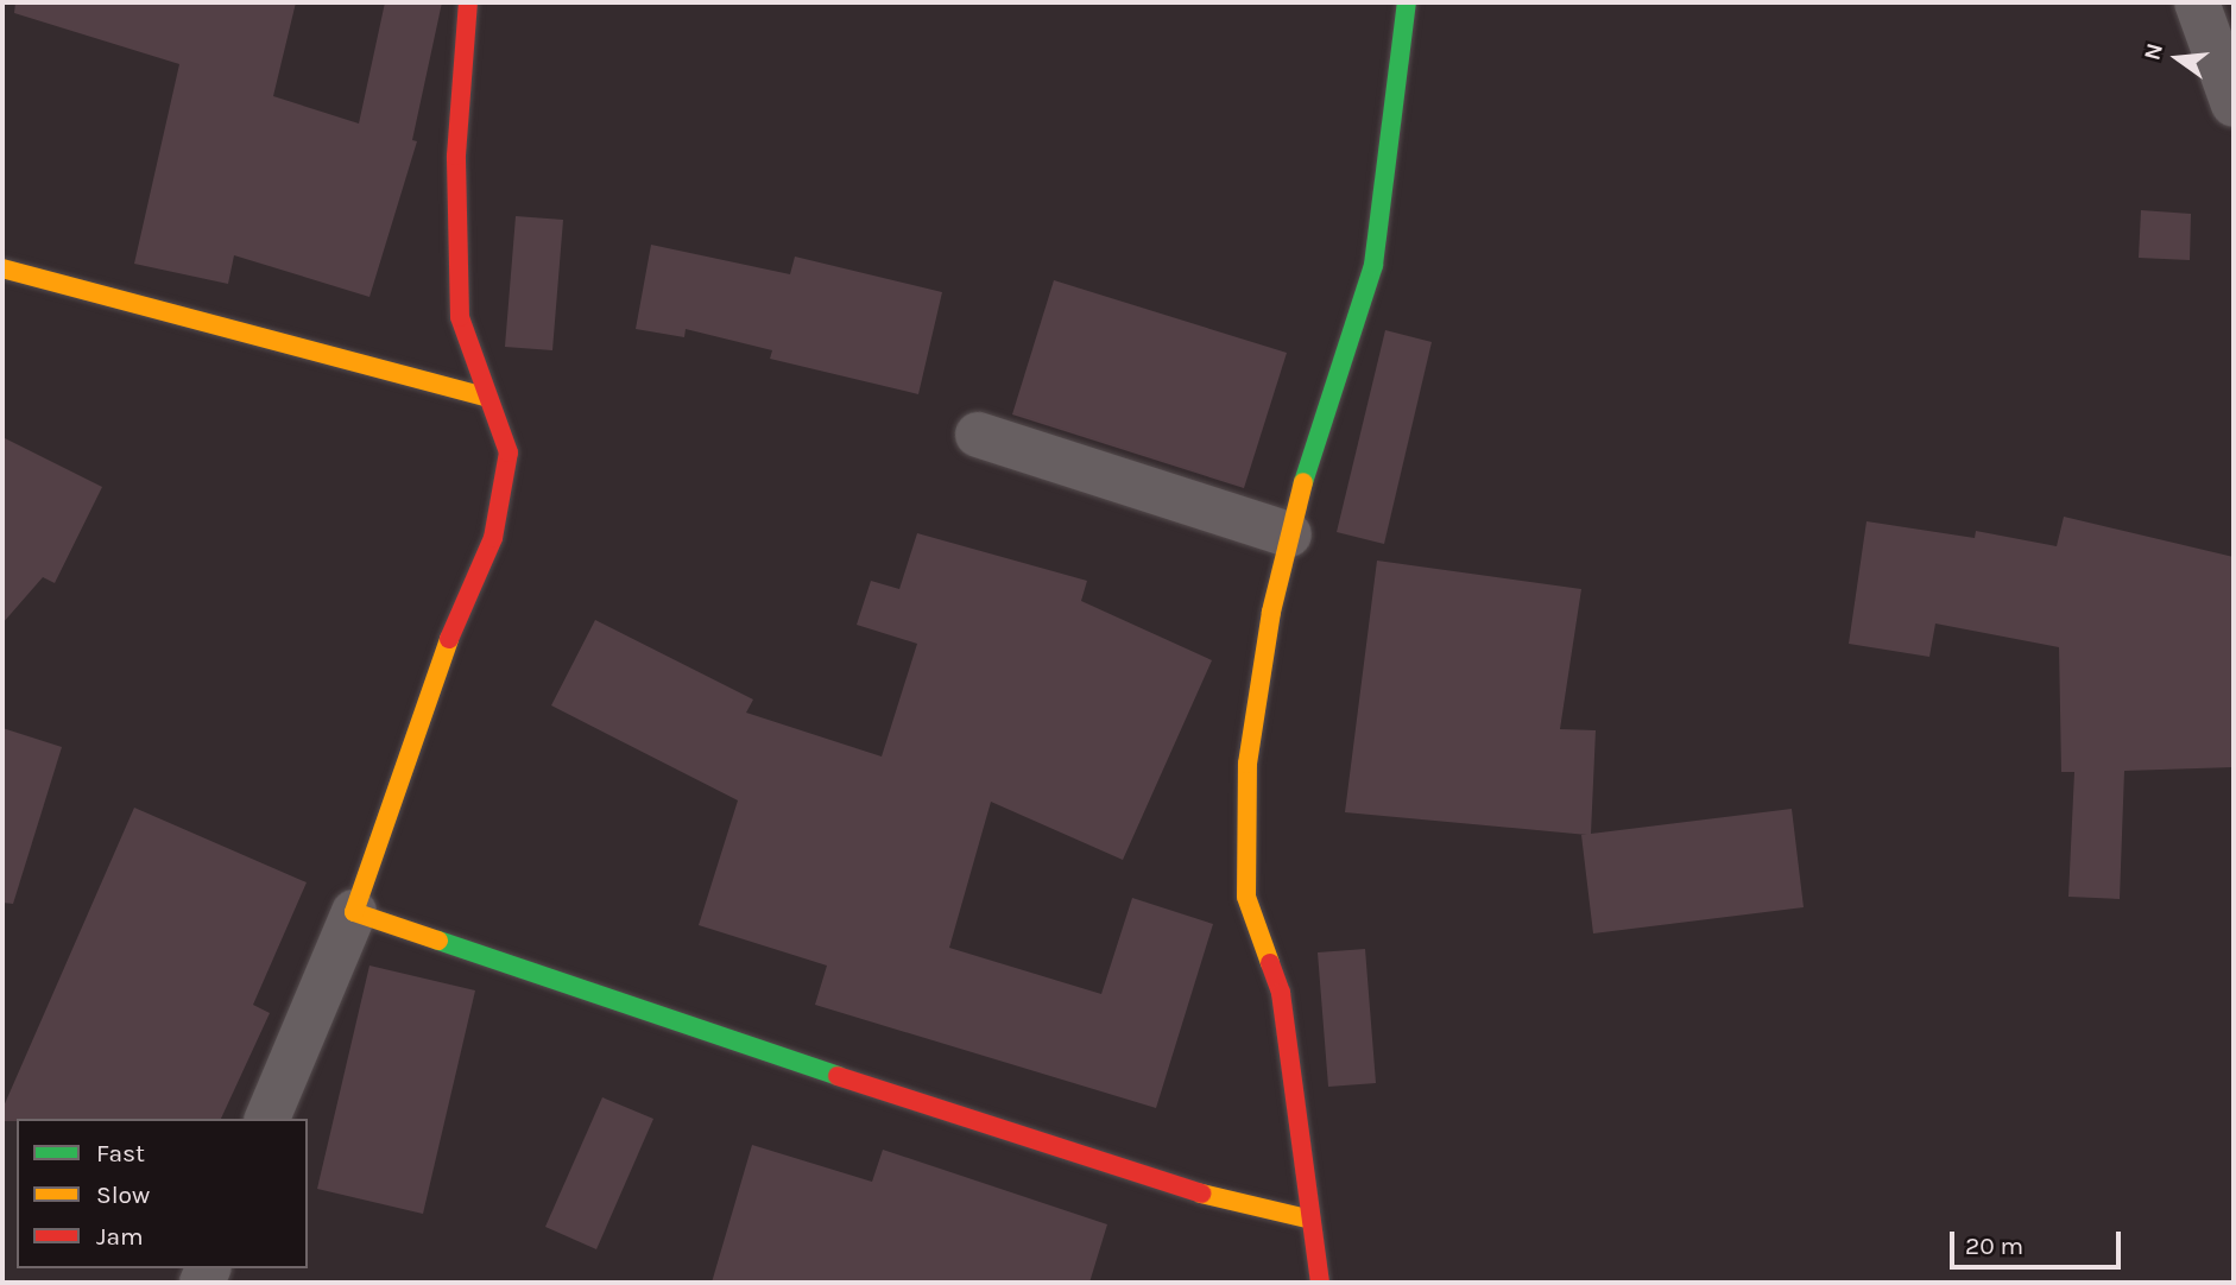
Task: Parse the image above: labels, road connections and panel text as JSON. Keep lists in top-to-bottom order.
{
  "legend": ["Fast", "Slow", "Jam"],
  "scale_bar": "20 m",
  "north": "left"
}
